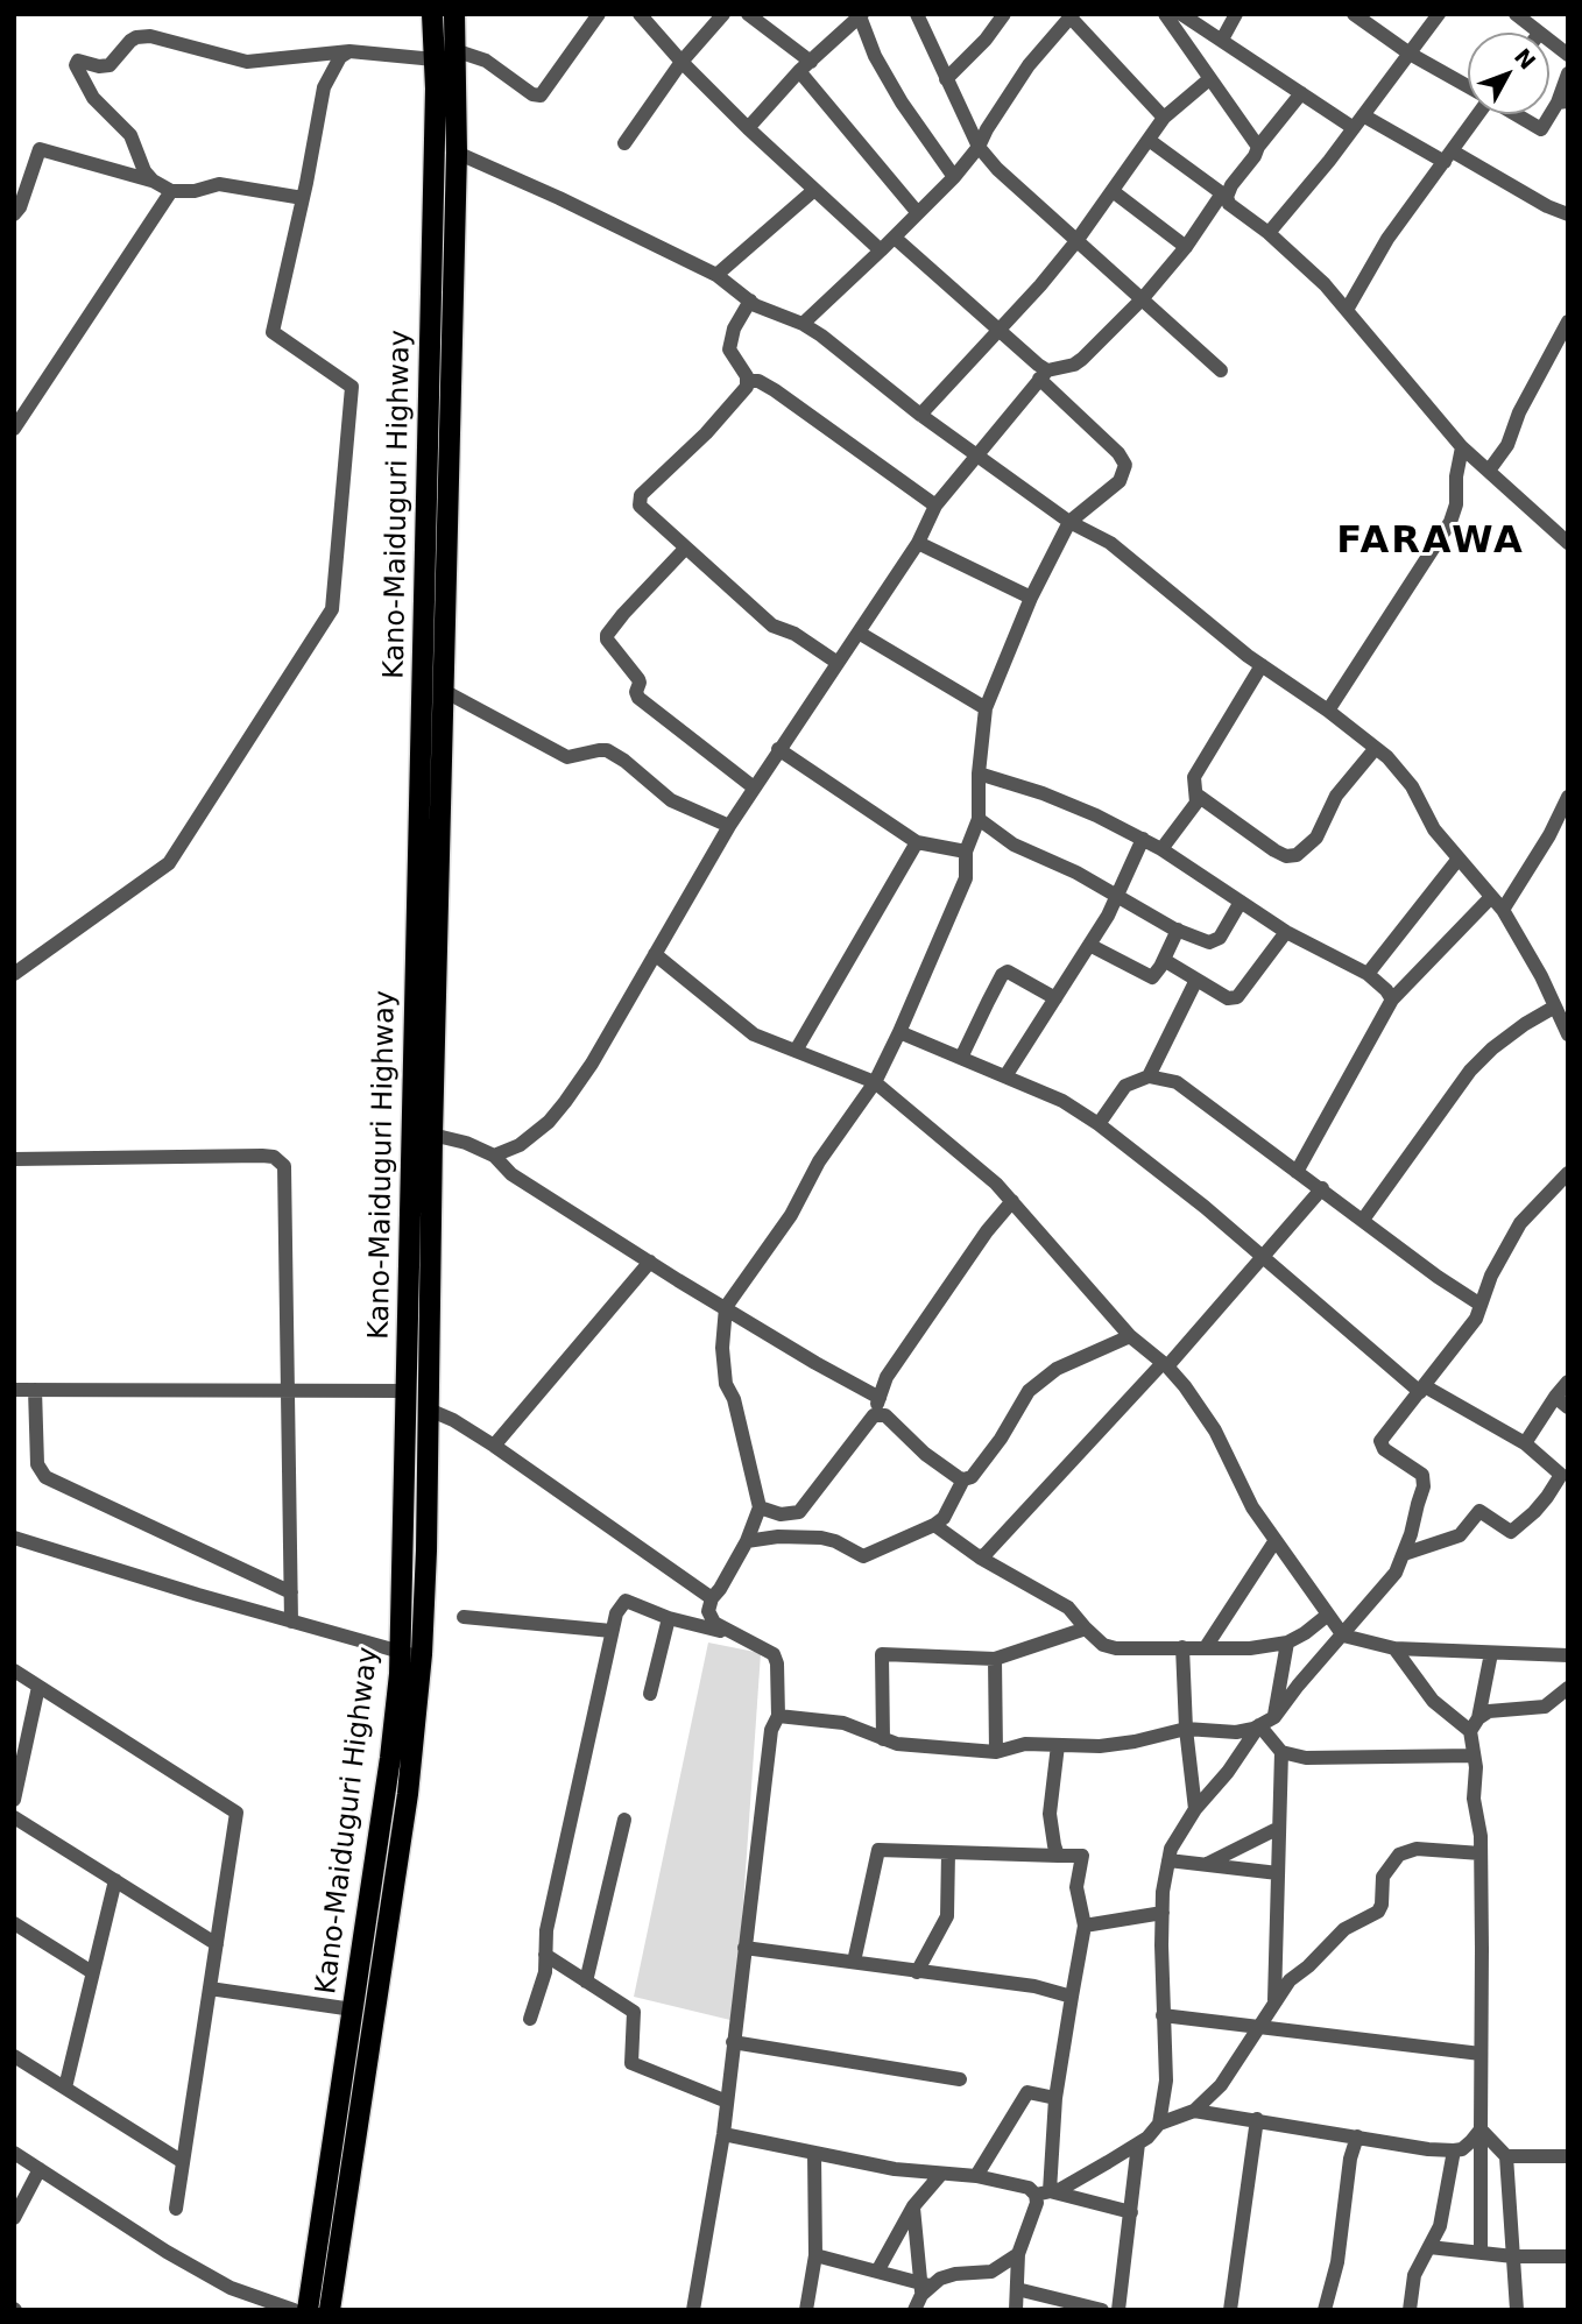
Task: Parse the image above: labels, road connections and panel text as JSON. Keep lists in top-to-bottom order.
{
  "streets": {
    "highway": ["Kano-Maiduguri Highway"]
  },
  "districts": ["FARAWA"],
  "north": "top right"
}
